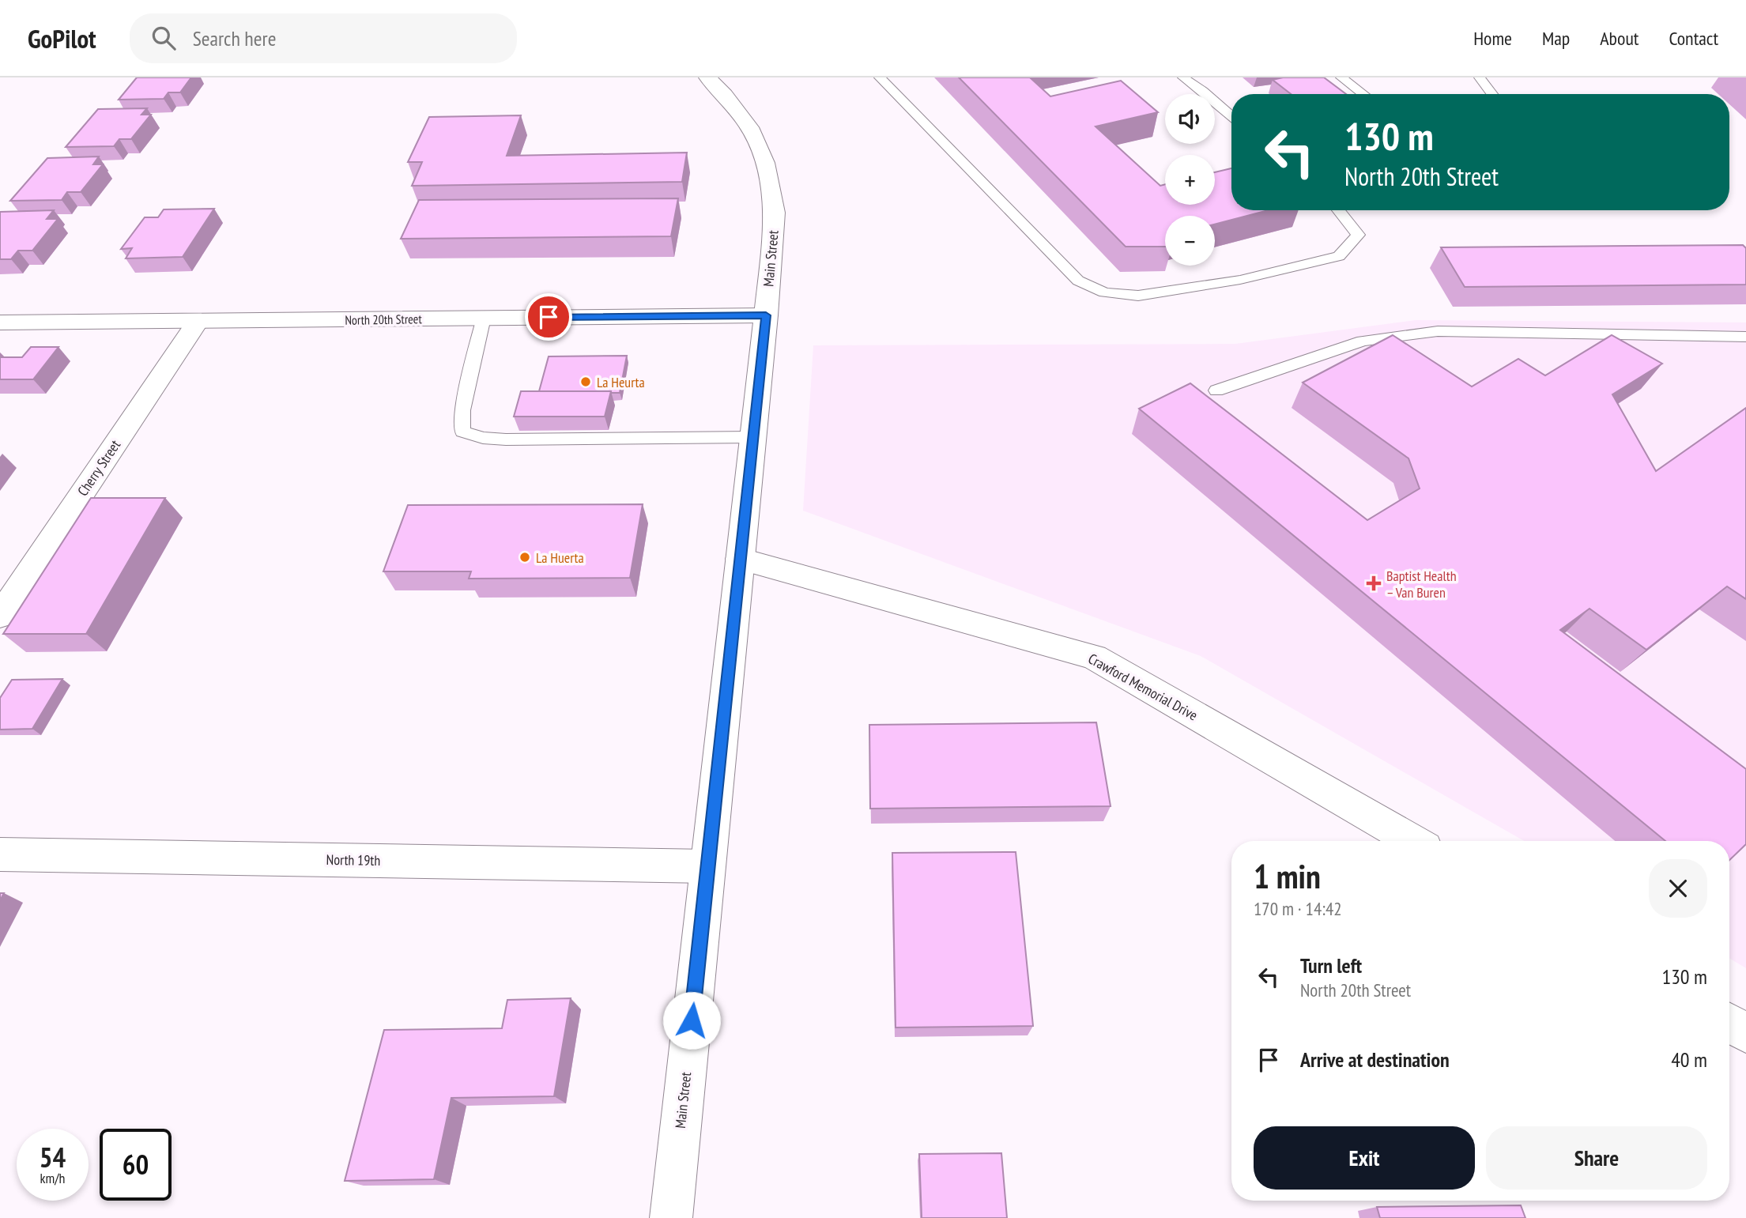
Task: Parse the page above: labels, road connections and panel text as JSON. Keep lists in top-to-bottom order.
{
  "streets": {
    "street": [
      "Main Street",
      "North 20th Street",
      "Cherry Street",
      "Crawford Memorial Drive",
      "North 19th"
    ]
  },
  "crossings": [
    ["Main Street", "North 20th Street"],
    ["Main Street", "Crawford Memorial Drive"],
    ["Main Street", "North 19th"],
    ["North 20th Street", "Cherry Street"]
  ],
  "places": {
    "other": ["La Heurta", "La Huerta"],
    "health": ["Baptist Health – Van Buren"]
  },
  "page": {
    "header": "GoPilot",
    "search": "Search here",
    "nav": [
      "Home",
      "Map",
      "About",
      "Contact"
    ],
    "map_buttons": ["+", "−"],
    "turn": ["130 m", "North 20th Street"],
    "heading": ["1 min", "170 m · 14:42"],
    "list": [
      {
        "name": "Turn left",
        "note": "North 20th Street",
        "value": "130 m"
      },
      {
        "name": "Arrive at destination",
        "value": "40 m"
      }
    ],
    "buttons": ["Exit", "Share"],
    "speed": "54 km/h",
    "limit": "60"
  }
}
